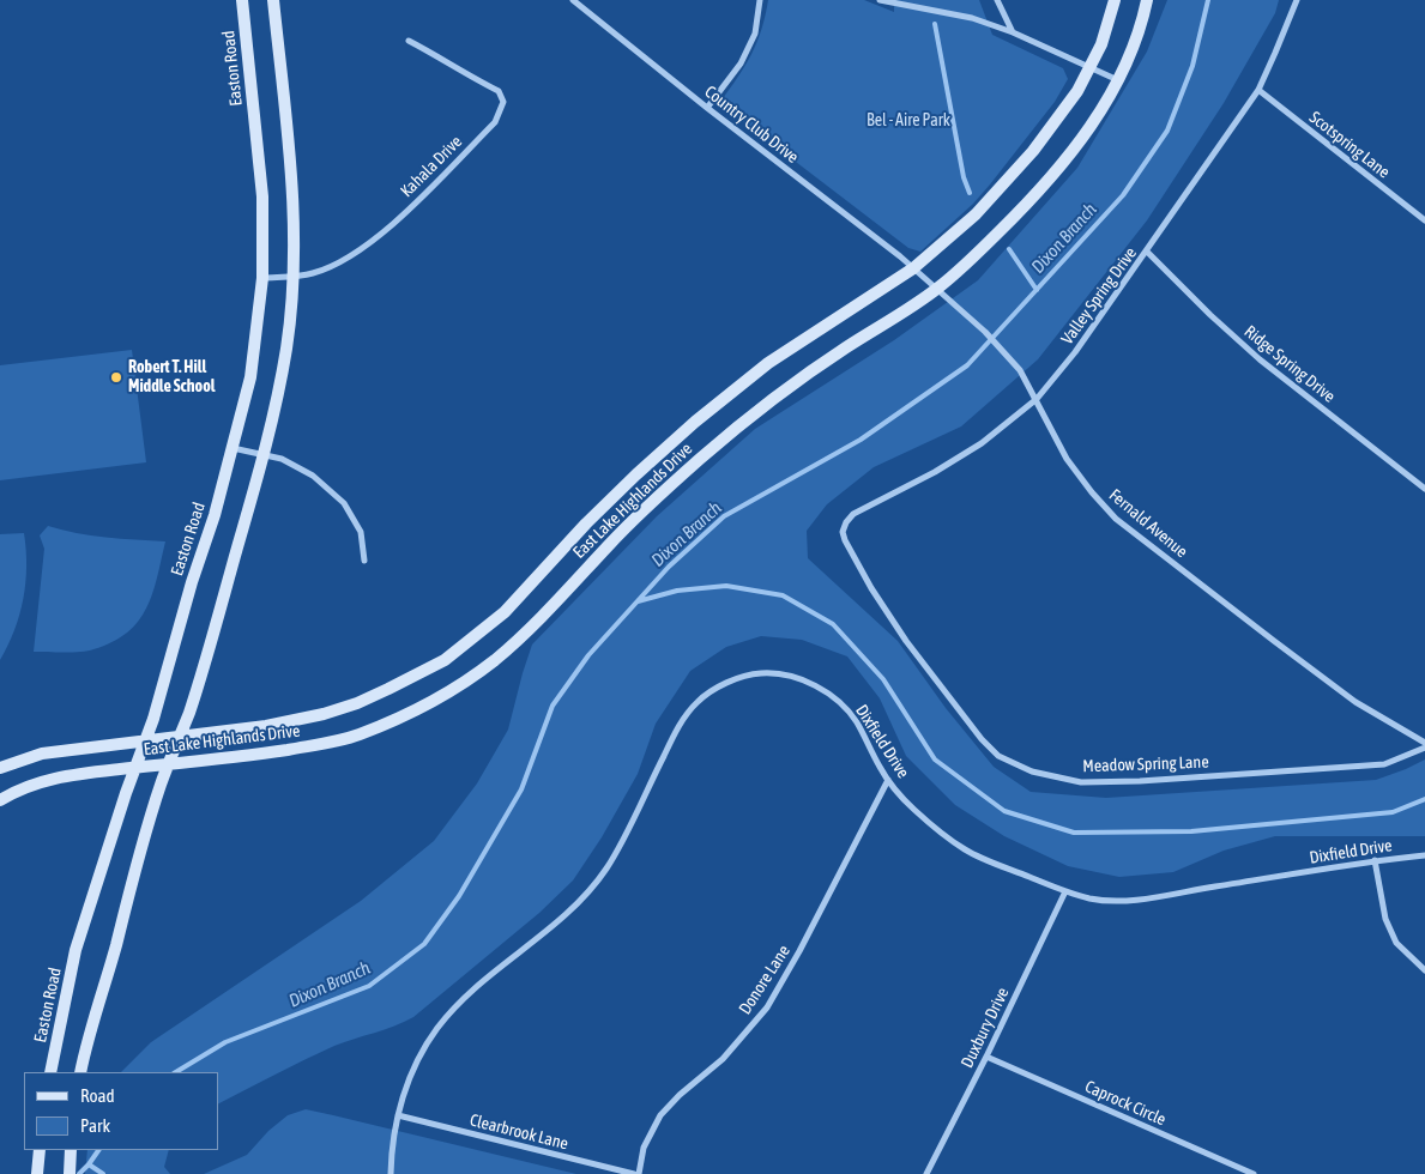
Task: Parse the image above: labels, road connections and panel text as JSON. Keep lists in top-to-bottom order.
{
  "streets": {
    "main road": ["Easton Road", "East Lake Highlands Drive"],
    "street": [
      "Country Club Drive",
      "Scotspring Lane",
      "Kahala Drive",
      "Valley Spring Drive",
      "Ridge Spring Drive",
      "Fernald Avenue",
      "Dixfield Drive",
      "Meadow Spring Lane",
      "Donore Lane",
      "Duxbury Drive",
      "Caprock Circle",
      "Clearbrook Lane"
    ]
  },
  "crossings": [
    ["Easton Road", "Kahala Drive"],
    ["Easton Road", "East Lake Highlands Drive"],
    ["Country Club Drive", "East Lake Highlands Drive"],
    ["Country Club Drive", "Fernald Avenue"],
    ["Scotspring Lane", "Valley Spring Drive"],
    ["Valley Spring Drive", "Ridge Spring Drive"],
    ["Valley Spring Drive", "Fernald Avenue"],
    ["Valley Spring Drive", "Meadow Spring Lane"],
    ["East Lake Highlands Drive", "Fernald Avenue"],
    ["Dixfield Drive", "Donore Lane"],
    ["Dixfield Drive", "Duxbury Drive"],
    ["Dixfield Drive", "Clearbrook Lane"],
    ["Duxbury Drive", "Caprock Circle"]
  ],
  "water": ["Dixon Branch"],
  "parks": ["Bel - Aire Park"],
  "places": ["Robert T. Hill Middle School"],
  "legend": ["Road", "Park"]
}
